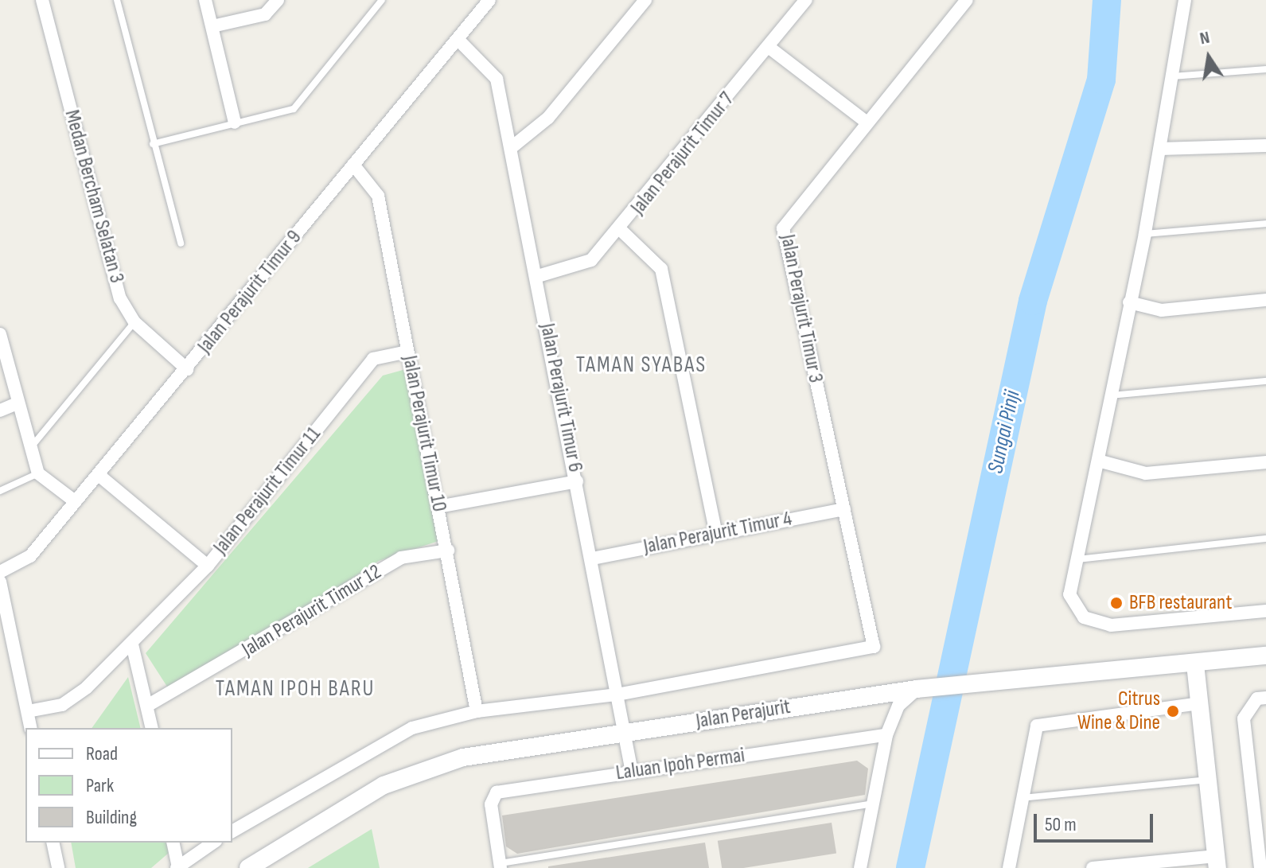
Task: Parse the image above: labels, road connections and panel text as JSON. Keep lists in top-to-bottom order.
{
  "streets": {
    "street": [
      "Jalan Perajurit Timur 7",
      "Medan Bercham Selatan 3",
      "Jalan Perajurit Timur 9",
      "Jalan Perajurit Timur 3",
      "Jalan Perajurit Timur 6",
      "Jalan Perajurit Timur 10",
      "Jalan Perajurit Timur 11",
      "Jalan Perajurit Timur 4",
      "Jalan Perajurit Timur 12",
      "Jalan Perajurit",
      "Laluan Ipoh Permai"
    ]
  },
  "crossings": [
    ["Jalan Perajurit Timur 7", "Jalan Perajurit Timur 6"],
    ["Medan Bercham Selatan 3", "Jalan Perajurit Timur 9"],
    ["Jalan Perajurit Timur 9", "Jalan Perajurit Timur 6"],
    ["Jalan Perajurit Timur 9", "Jalan Perajurit Timur 10"],
    ["Jalan Perajurit Timur 3", "Jalan Perajurit Timur 6"],
    ["Jalan Perajurit Timur 3", "Jalan Perajurit Timur 4"],
    ["Jalan Perajurit Timur 6", "Jalan Perajurit Timur 4"],
    ["Jalan Perajurit Timur 6", "Jalan Perajurit"],
    ["Jalan Perajurit Timur 6", "Laluan Ipoh Permai"],
    ["Jalan Perajurit Timur 10", "Jalan Perajurit Timur 11"],
    ["Jalan Perajurit Timur 10", "Jalan Perajurit Timur 12"]
  ],
  "districts": ["TAMAN SYABAS", "TAMAN IPOH BARU"],
  "water": ["Sungai Pinji"],
  "places": ["BFB restaurant", "Citrus Wine & Dine"],
  "legend": ["Road", "Park", "Building"],
  "scale_bar": "50 m",
  "north": "top"
}
